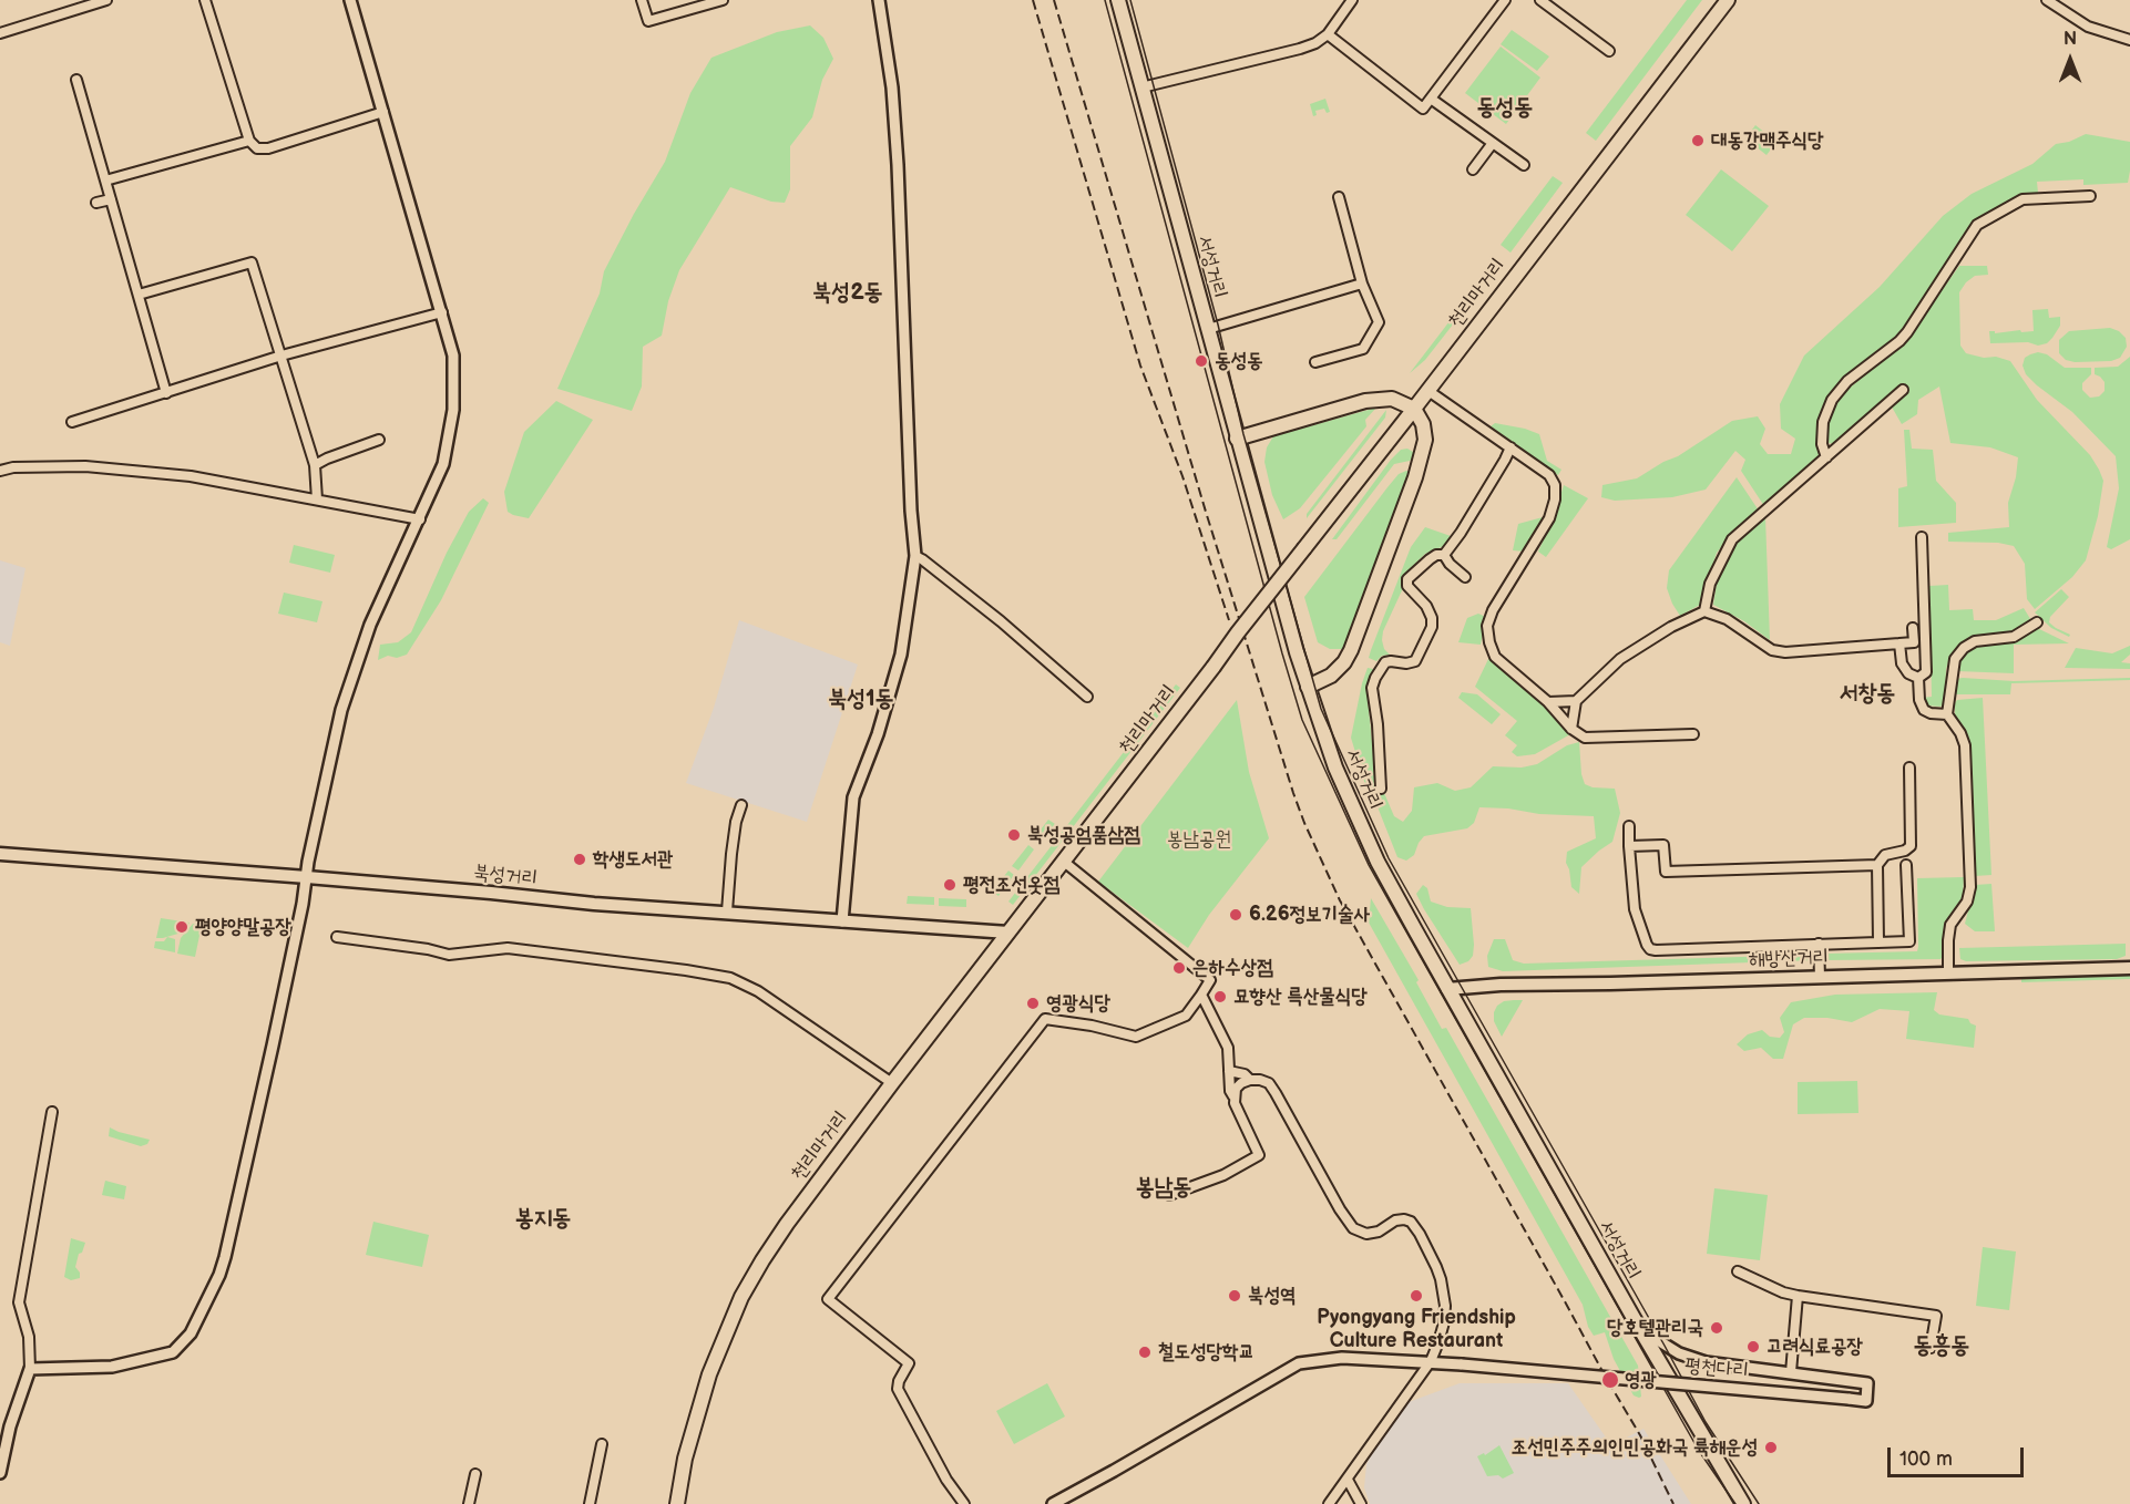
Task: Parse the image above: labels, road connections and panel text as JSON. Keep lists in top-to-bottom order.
{
  "streets": {
    "main road": [
      "서성거리",
      "천리마거리",
      "북성거리",
      "해방산거리"
    ],
    "street": ["평천다리"]
  },
  "crossings": [
    ["서성거리", "해방산거리"],
    ["천리마거리", "북성거리"]
  ],
  "districts": [
    "동성동",
    "북성2동",
    "서창동",
    "북성1동",
    "봉남동",
    "봉지동",
    "동흥동"
  ],
  "parks": ["봉남공원"],
  "places": [
    "대동강맥주식당",
    "동성동",
    "북성공엄품삼점",
    "학생도서관",
    "평전조선옷점",
    "6.26정보기술사",
    "평양양말공장",
    "은하수상점",
    "묘향산 륵산물식당",
    "영광식당",
    "북성역",
    "Pyongyang Friendship Culture Restaurant",
    "당호텔관리국",
    "고려식료공장",
    "철도성당학교",
    "영광",
    "조선민주주의인민공화국 륙해운성"
  ],
  "scale_bar": "100 m",
  "north": "top"
}
